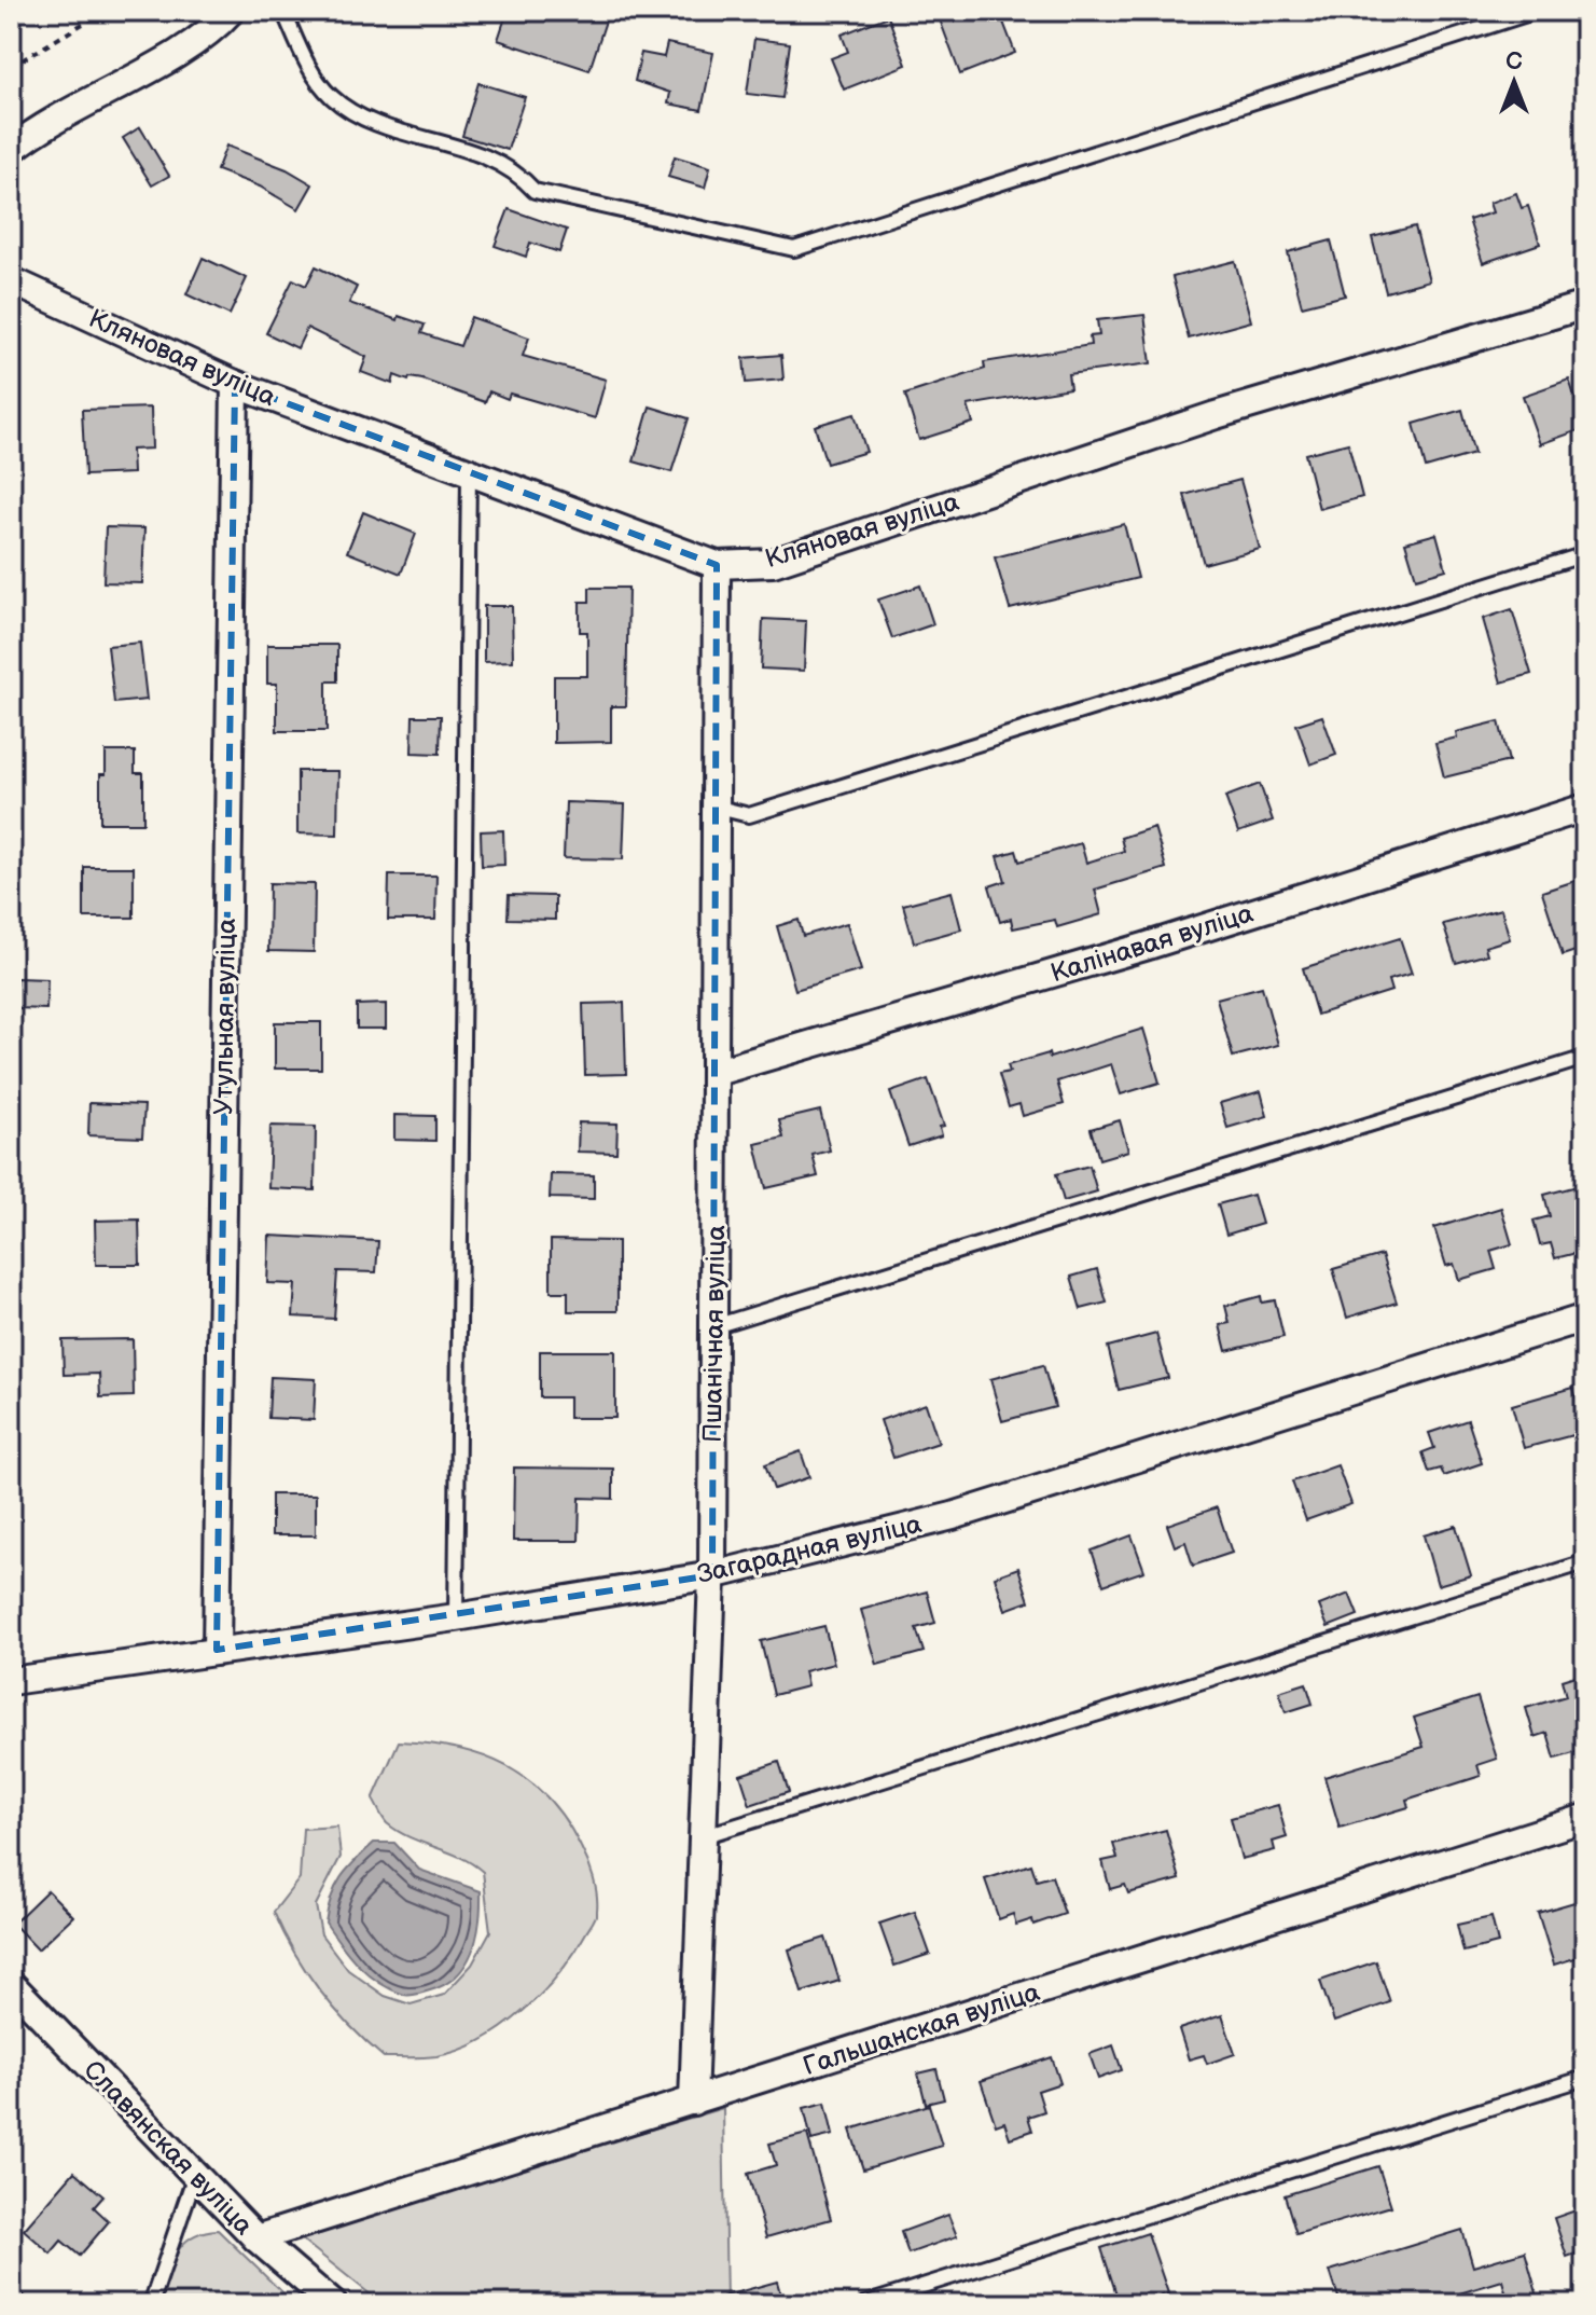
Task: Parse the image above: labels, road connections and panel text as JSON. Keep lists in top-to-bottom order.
{
  "streets": {
    "street": [
      "Кляновая вуліца",
      "Калінавая вуліца",
      "Утульная вуліца",
      "Пшанічная вуліца",
      "Загарадная вуліца",
      "Гальшанская вуліца",
      "Славянская вуліца"
    ]
  },
  "crossings": [
    ["Кляновая вуліца", "Утульная вуліца"],
    ["Кляновая вуліца", "Пшанічная вуліца"],
    ["Калінавая вуліца", "Пшанічная вуліца"],
    ["Утульная вуліца", "Загарадная вуліца"],
    ["Пшанічная вуліца", "Загарадная вуліца"],
    ["Пшанічная вуліца", "Гальшанская вуліца"],
    ["Гальшанская вуліца", "Славянская вуліца"]
  ],
  "north": "top"
}
